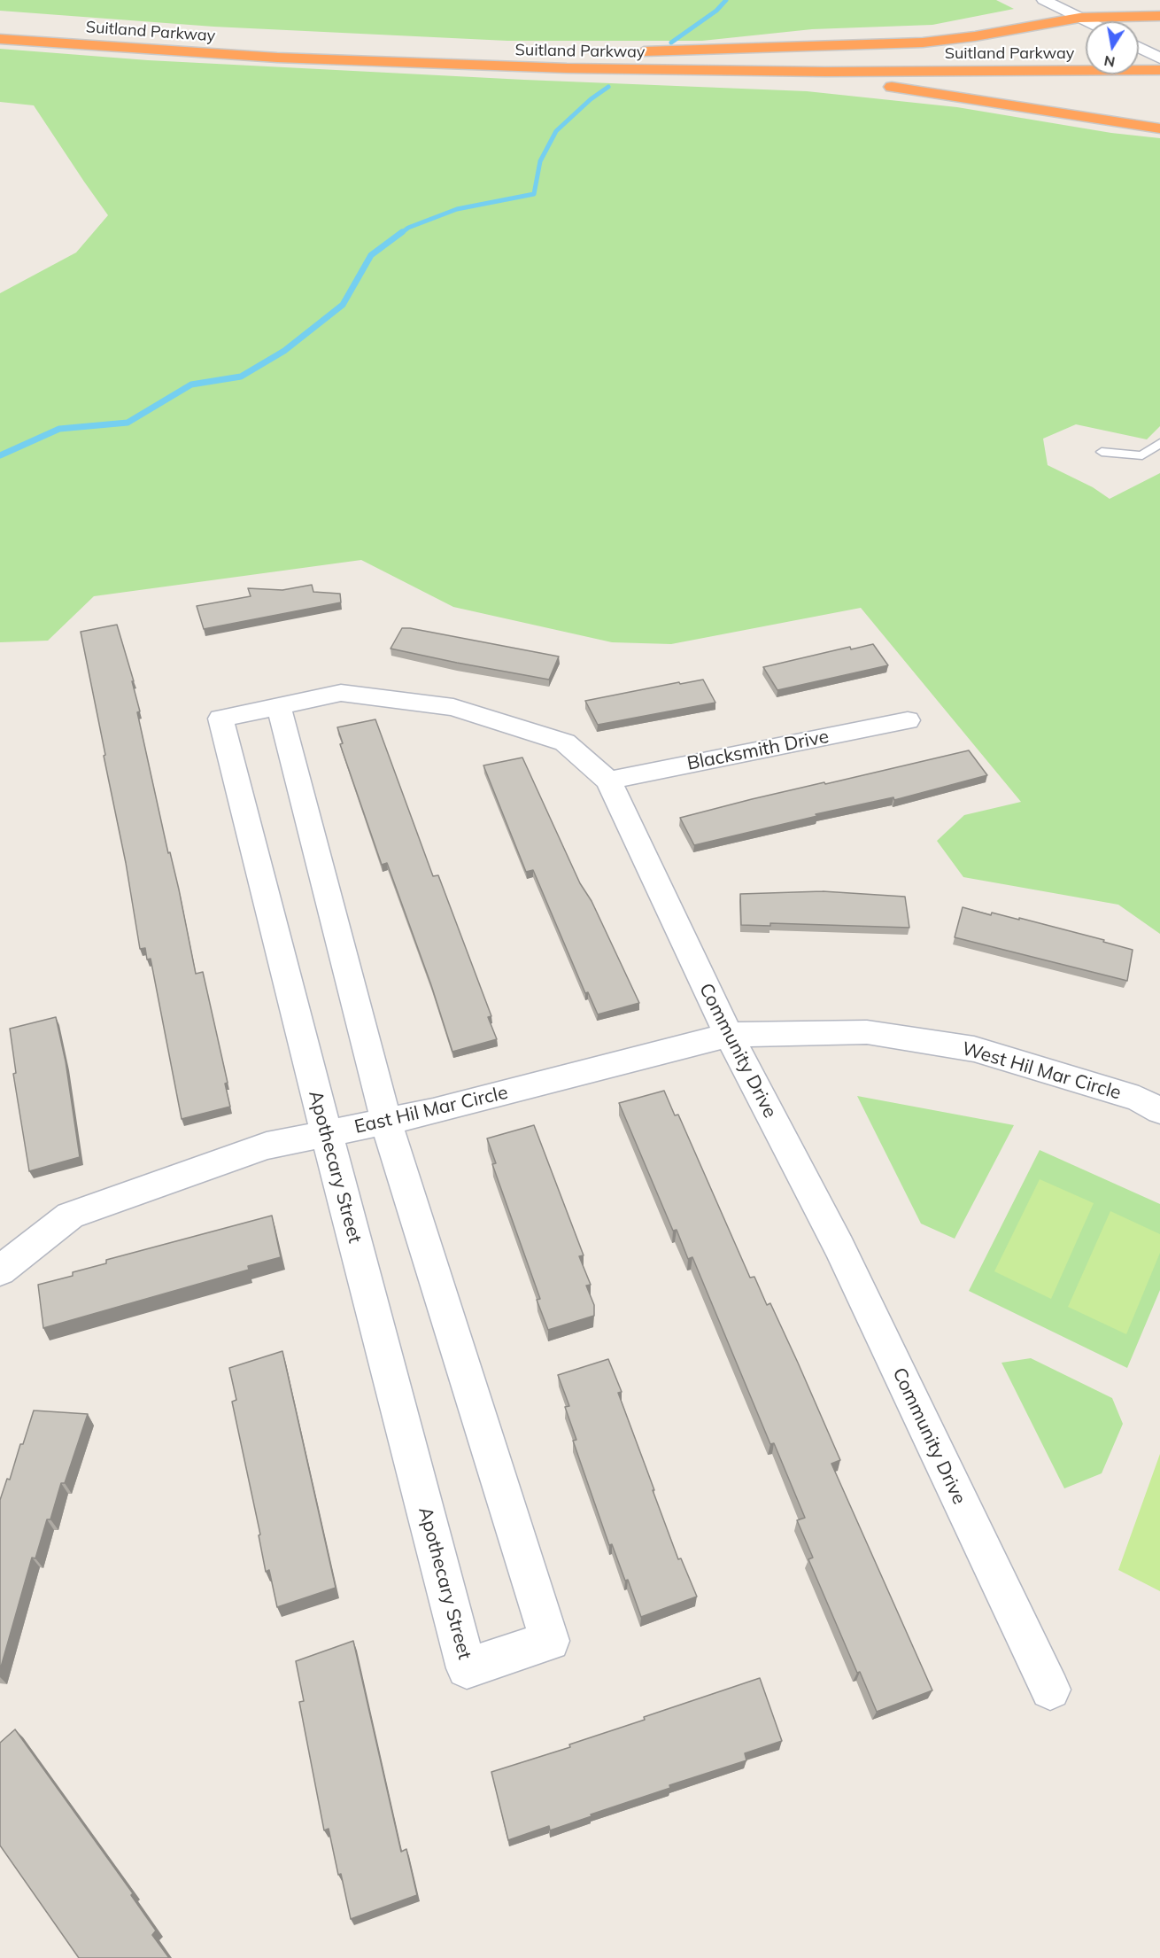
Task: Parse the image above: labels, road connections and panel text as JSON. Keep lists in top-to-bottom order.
{
  "streets": {
    "highway": ["Suitland Parkway"],
    "street": [
      "Blacksmith Drive",
      "Community Drive",
      "West Hil Mar Circle",
      "East Hil Mar Circle",
      "Apothecary Street"
    ]
  },
  "crossings": [
    ["Blacksmith Drive", "Community Drive"],
    ["Community Drive", "West Hil Mar Circle"],
    ["Community Drive", "East Hil Mar Circle"],
    ["Community Drive", "Apothecary Street"],
    ["West Hil Mar Circle", "East Hil Mar Circle"],
    ["East Hil Mar Circle", "Apothecary Street"]
  ],
  "north": "bottom"
}
